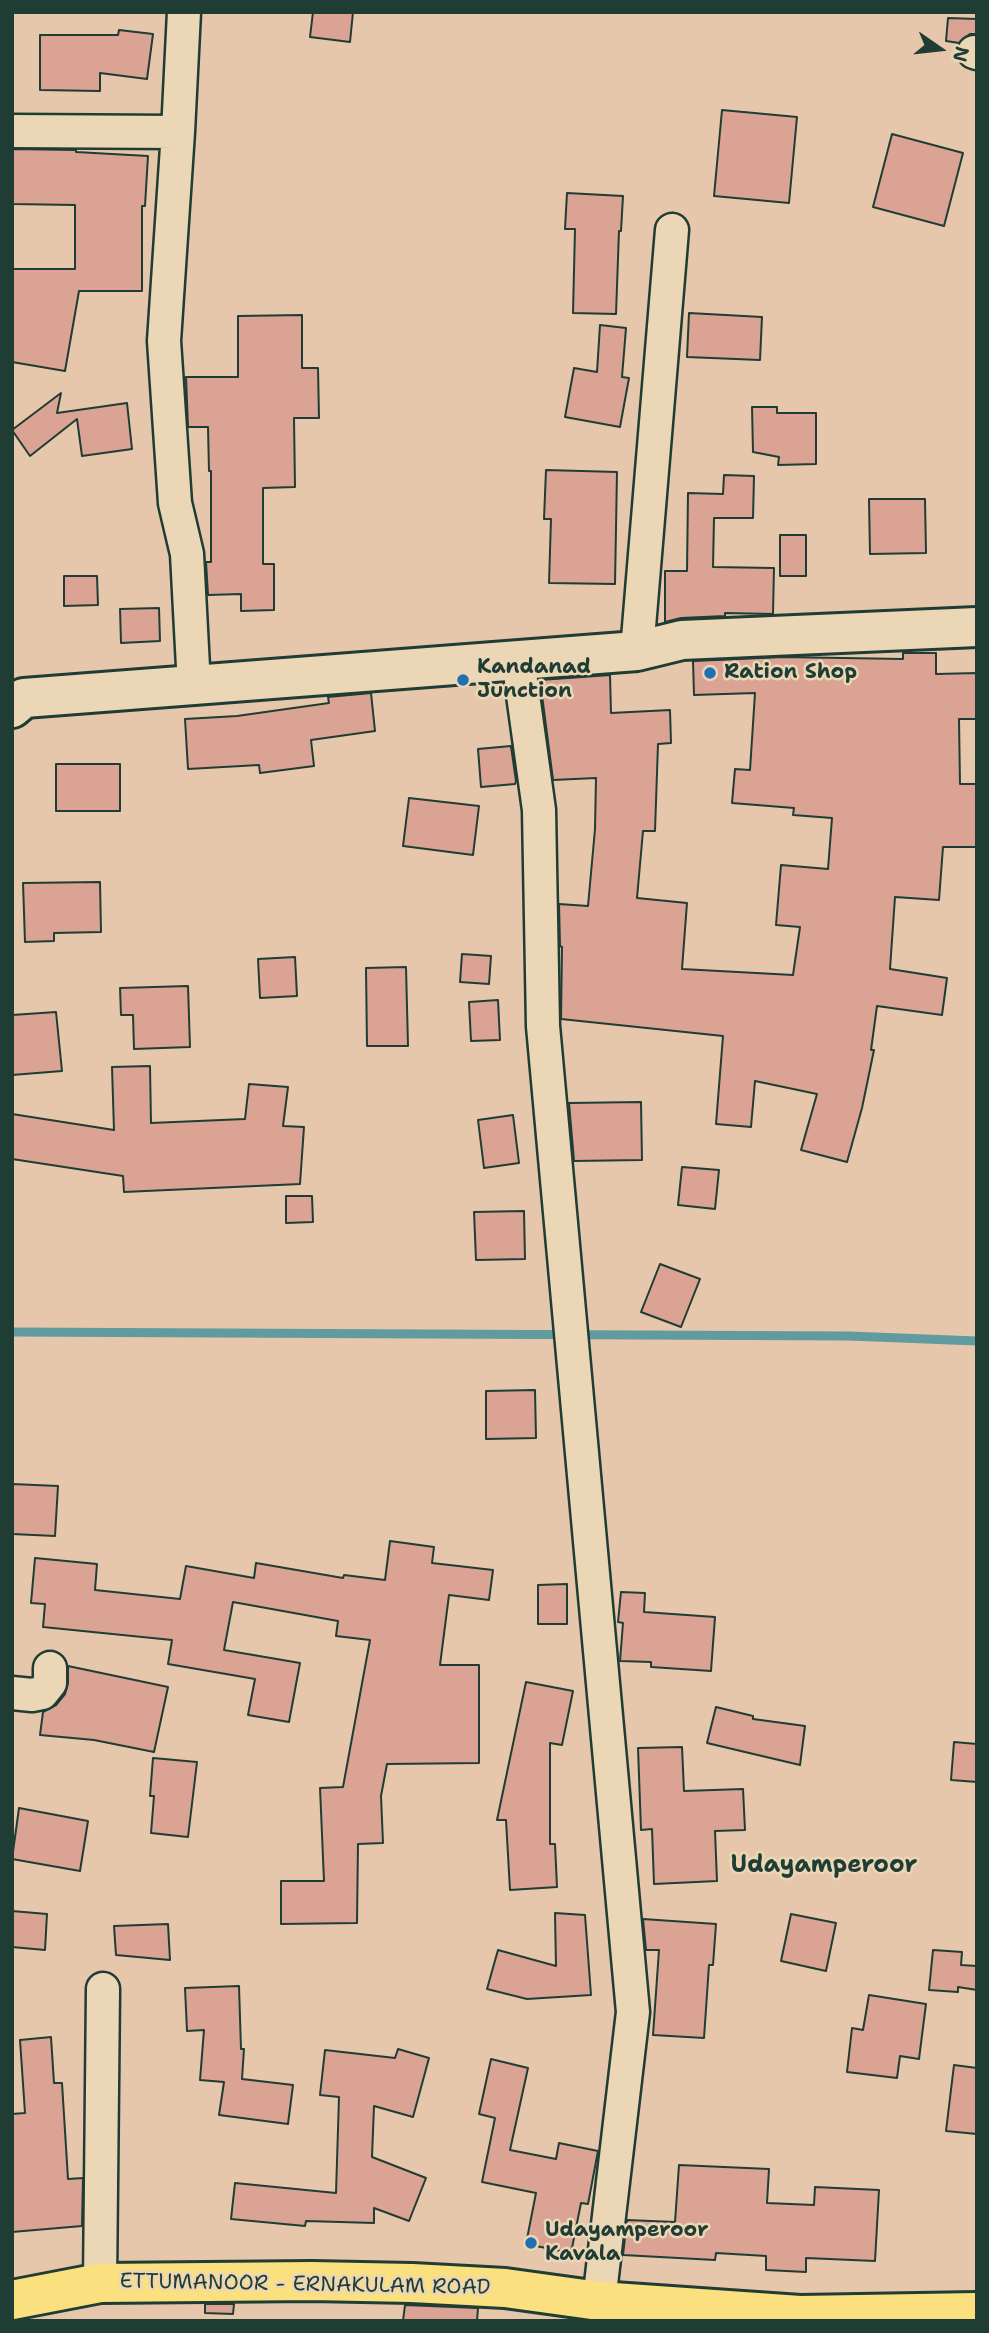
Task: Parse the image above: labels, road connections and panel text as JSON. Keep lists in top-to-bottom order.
{
  "streets": {
    "main road": ["ETTUMANOOR - ERNAKULAM ROAD"]
  },
  "districts": ["Udayamperoor"],
  "places": ["Ration Shop", "Kandanad Junction", "Udayamperoor Kavala"],
  "north": "right"
}
